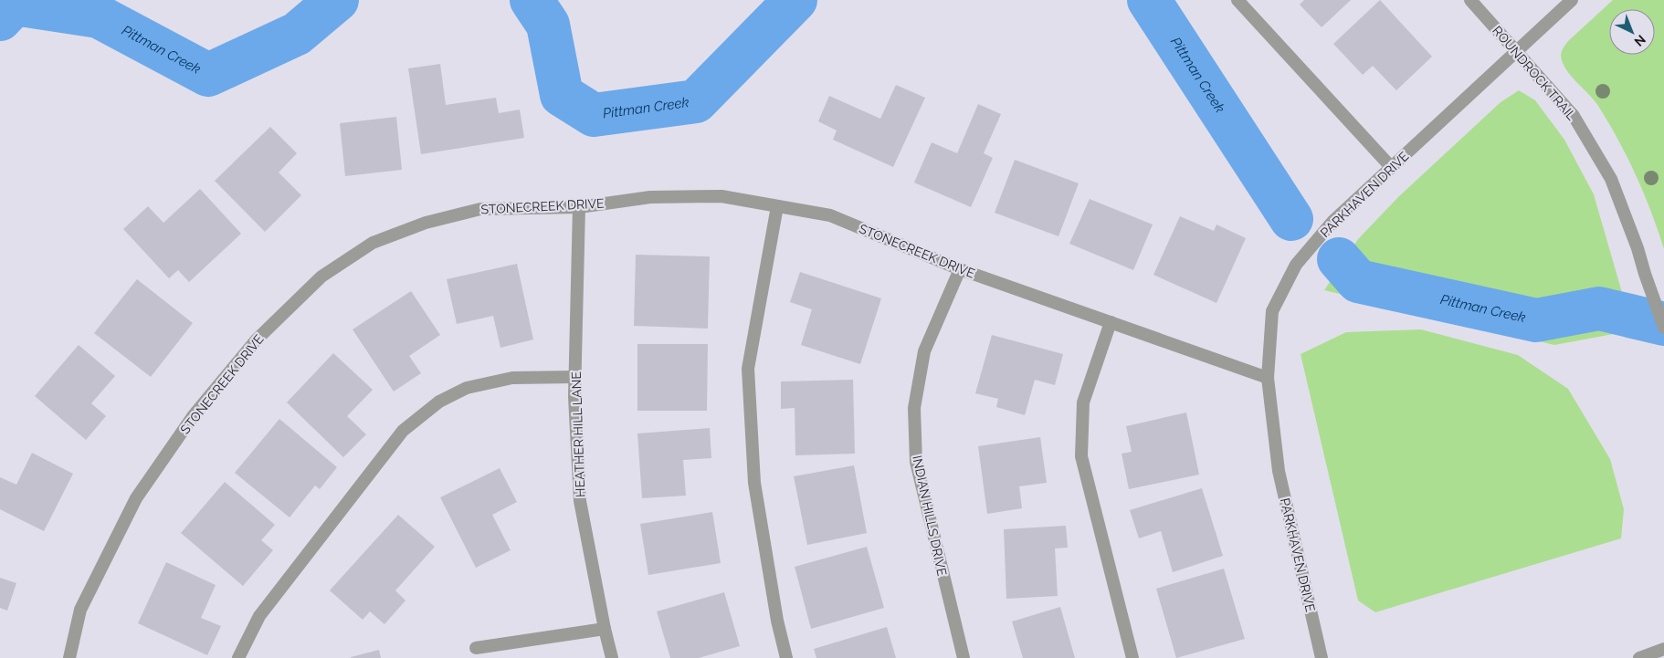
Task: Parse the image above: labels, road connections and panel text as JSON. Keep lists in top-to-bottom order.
{
  "streets": {
    "street": [
      "ROUNDROCK TRAIL",
      "PARKHAVEN DRIVE",
      "STONECREEK DRIVE",
      "HEATHER HILL LANE",
      "INDIAN HILLS DRIVE"
    ]
  },
  "crossings": [
    ["ROUNDROCK TRAIL", "PARKHAVEN DRIVE"],
    ["PARKHAVEN DRIVE", "STONECREEK DRIVE"],
    ["STONECREEK DRIVE", "HEATHER HILL LANE"],
    ["STONECREEK DRIVE", "INDIAN HILLS DRIVE"]
  ],
  "water": ["Pittman Creek"],
  "north": "bottom right"
}
